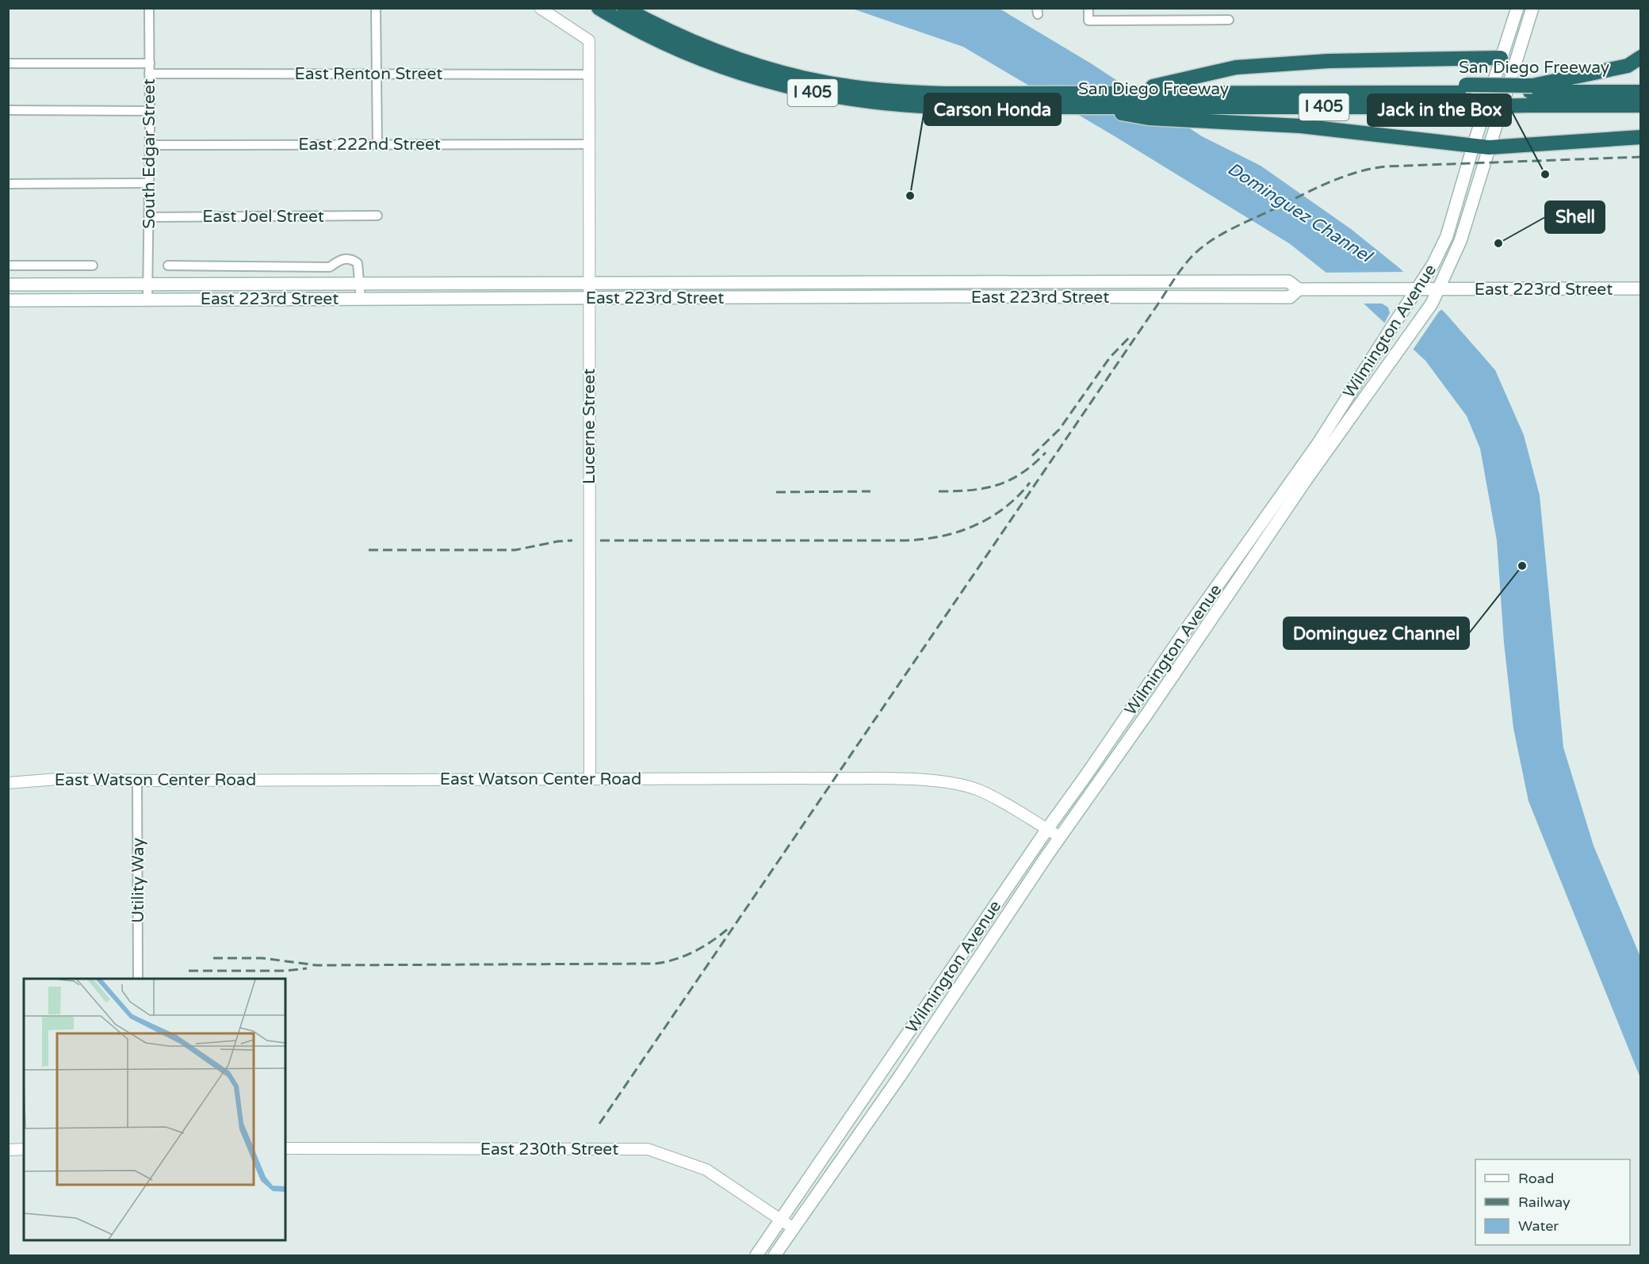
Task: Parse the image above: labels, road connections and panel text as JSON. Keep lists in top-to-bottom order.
{
  "streets": {
    "highway": ["San Diego Freeway", "I 405"],
    "main road": ["East 223rd Street", "Wilmington Avenue"],
    "street": [
      "East Renton Street",
      "East 222nd Street",
      "South Edgar Street",
      "East Joel Street",
      "Lucerne Street",
      "East Watson Center Road",
      "Utility Way",
      "East 230th Street"
    ]
  },
  "crossings": [
    ["East Renton Street", "South Edgar Street"],
    ["East Renton Street", "Lucerne Street"],
    ["East 222nd Street", "South Edgar Street"],
    ["East 222nd Street", "Lucerne Street"],
    ["South Edgar Street", "East Joel Street"],
    ["South Edgar Street", "East 223rd Street"],
    ["East 223rd Street", "Wilmington Avenue"],
    ["East 223rd Street", "Lucerne Street"],
    ["Wilmington Avenue", "East Watson Center Road"],
    ["Wilmington Avenue", "East 230th Street"],
    ["Lucerne Street", "East Watson Center Road"],
    ["East Watson Center Road", "Utility Way"]
  ],
  "water": ["Dominguez Channel"],
  "places": [
    "Jack in the Box",
    "Carson Honda",
    "Shell",
    "Dominguez Channel"
  ],
  "legend": ["Road", "Railway", "Water"]
}
